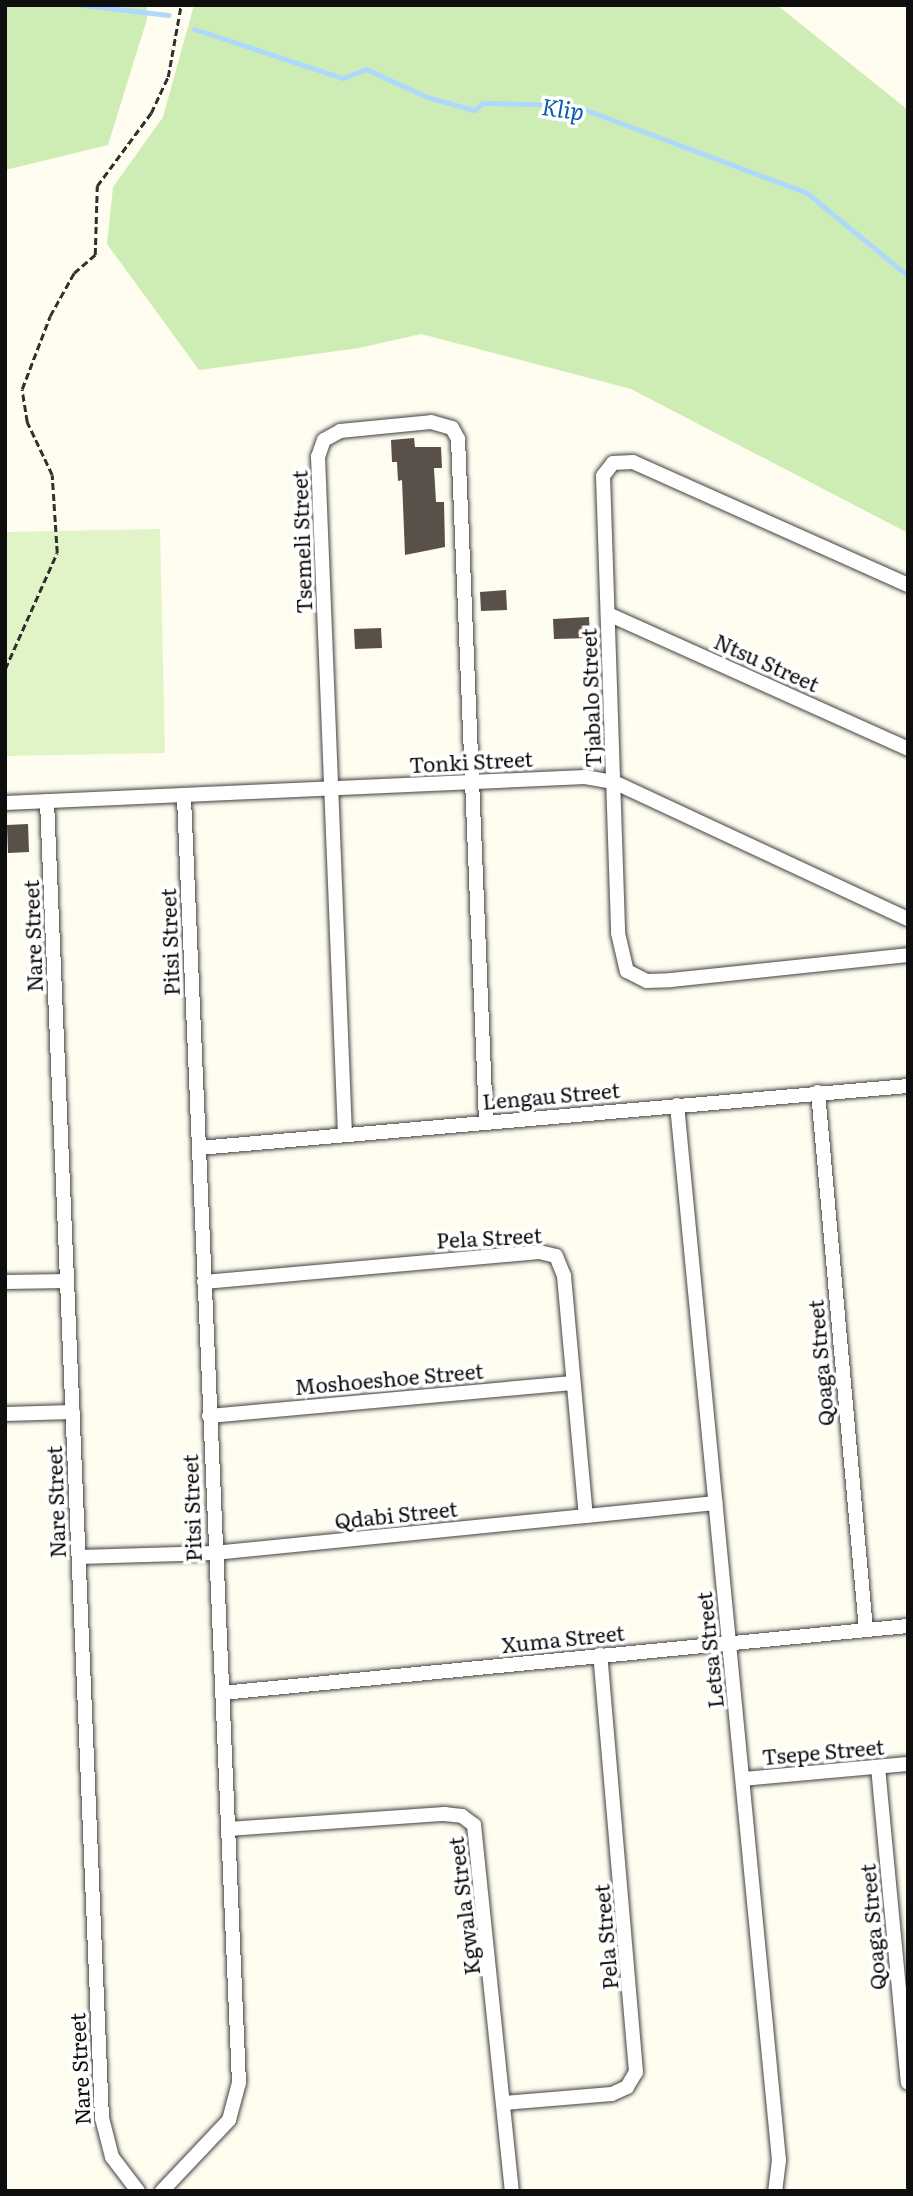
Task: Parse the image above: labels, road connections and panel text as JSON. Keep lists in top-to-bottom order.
{
  "streets": {
    "street": [
      "Tsemeli Street",
      "Ntsu Street",
      "Tjabalo Street",
      "Tonki Street",
      "Nare Street",
      "Pitsi Street",
      "Lengau Street",
      "Pela Street",
      "Qoaga Street",
      "Moshoeshoe Street",
      "Qdabi Street",
      "Xuma Street",
      "Letsa Street",
      "Tsepe Street",
      "Kgwala Street"
    ]
  },
  "crossings": [
    ["Tsemeli Street", "Tonki Street"],
    ["Tsemeli Street", "Lengau Street"],
    ["Ntsu Street", "Tjabalo Street"],
    ["Tjabalo Street", "Tonki Street"],
    ["Tonki Street", "Nare Street"],
    ["Tonki Street", "Pitsi Street"],
    ["Nare Street", "Qdabi Street"],
    ["Pitsi Street", "Lengau Street"],
    ["Pitsi Street", "Pela Street"],
    ["Pitsi Street", "Moshoeshoe Street"],
    ["Pitsi Street", "Qdabi Street"],
    ["Pitsi Street", "Xuma Street"],
    ["Pitsi Street", "Kgwala Street"],
    ["Lengau Street", "Qoaga Street"],
    ["Lengau Street", "Letsa Street"],
    ["Pela Street", "Moshoeshoe Street"],
    ["Pela Street", "Qdabi Street"],
    ["Pela Street", "Xuma Street"],
    ["Pela Street", "Kgwala Street"],
    ["Qoaga Street", "Xuma Street"],
    ["Qoaga Street", "Tsepe Street"],
    ["Qdabi Street", "Letsa Street"],
    ["Xuma Street", "Letsa Street"],
    ["Letsa Street", "Tsepe Street"]
  ],
  "water": ["Klip"]
}
